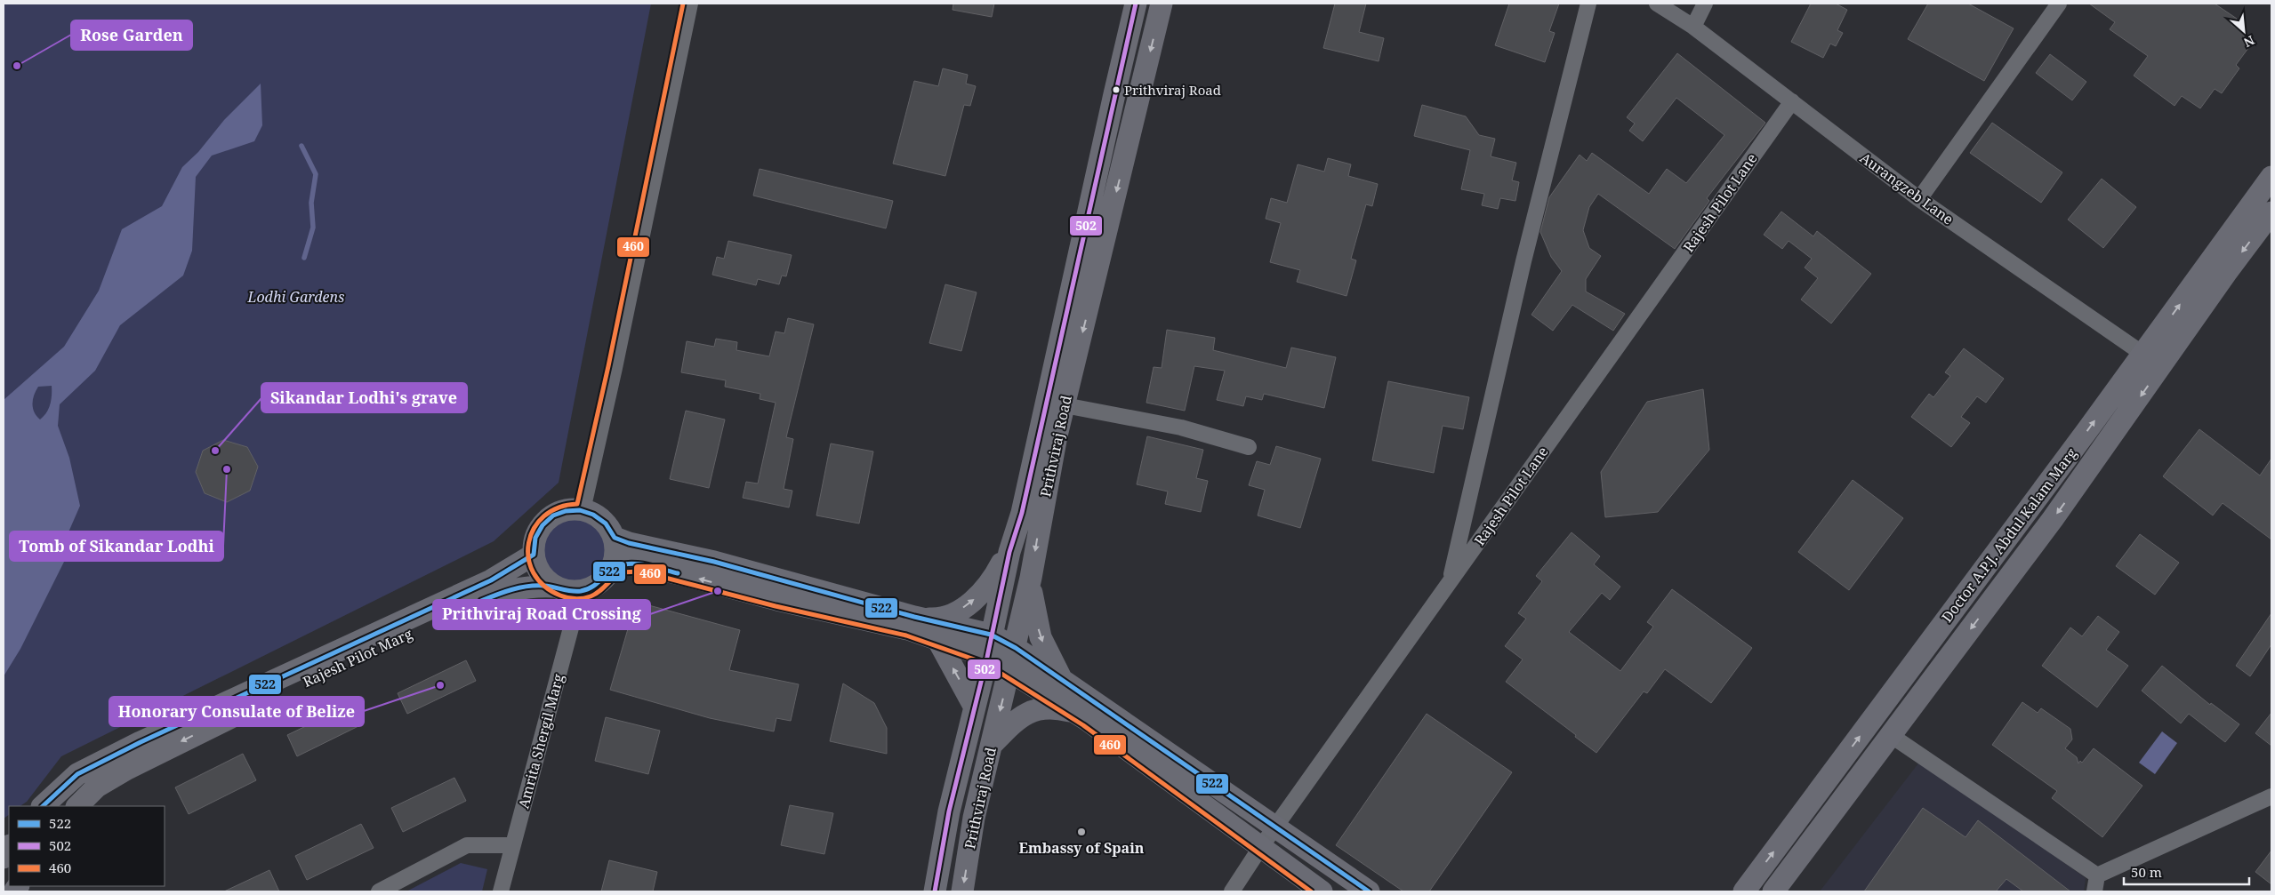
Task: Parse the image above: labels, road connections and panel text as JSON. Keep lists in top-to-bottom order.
{
  "streets": {
    "main road": ["Prithviraj Road", "Doctor A.P.J. Abdul Kalam Marg", "Rajesh Pilot Marg"],
    "street": ["Aurangzeb Lane", "Rajesh Pilot Lane", "Amrita Shergil Marg"]
  },
  "crossings": [
    ["Aurangzeb Lane", "Rajesh Pilot Lane"],
    ["Aurangzeb Lane", "Doctor A.P.J. Abdul Kalam Marg"],
    ["Rajesh Pilot Marg", "Amrita Shergil Marg"]
  ],
  "parks": ["Lodhi Gardens"],
  "places": [
    "Rose Garden",
    "Prithviraj Road",
    "Sikandar Lodhi's grave",
    "Tomb of Sikandar Lodhi",
    "Prithviraj Road Crossing",
    "Honorary Consulate of Belize",
    "Embassy of Spain"
  ],
  "lines": ["transit line 502", "transit line 460", "transit line 522"],
  "legend": ["522", "502", "460"],
  "scale_bar": "50 m",
  "north": "bottom right"
}
